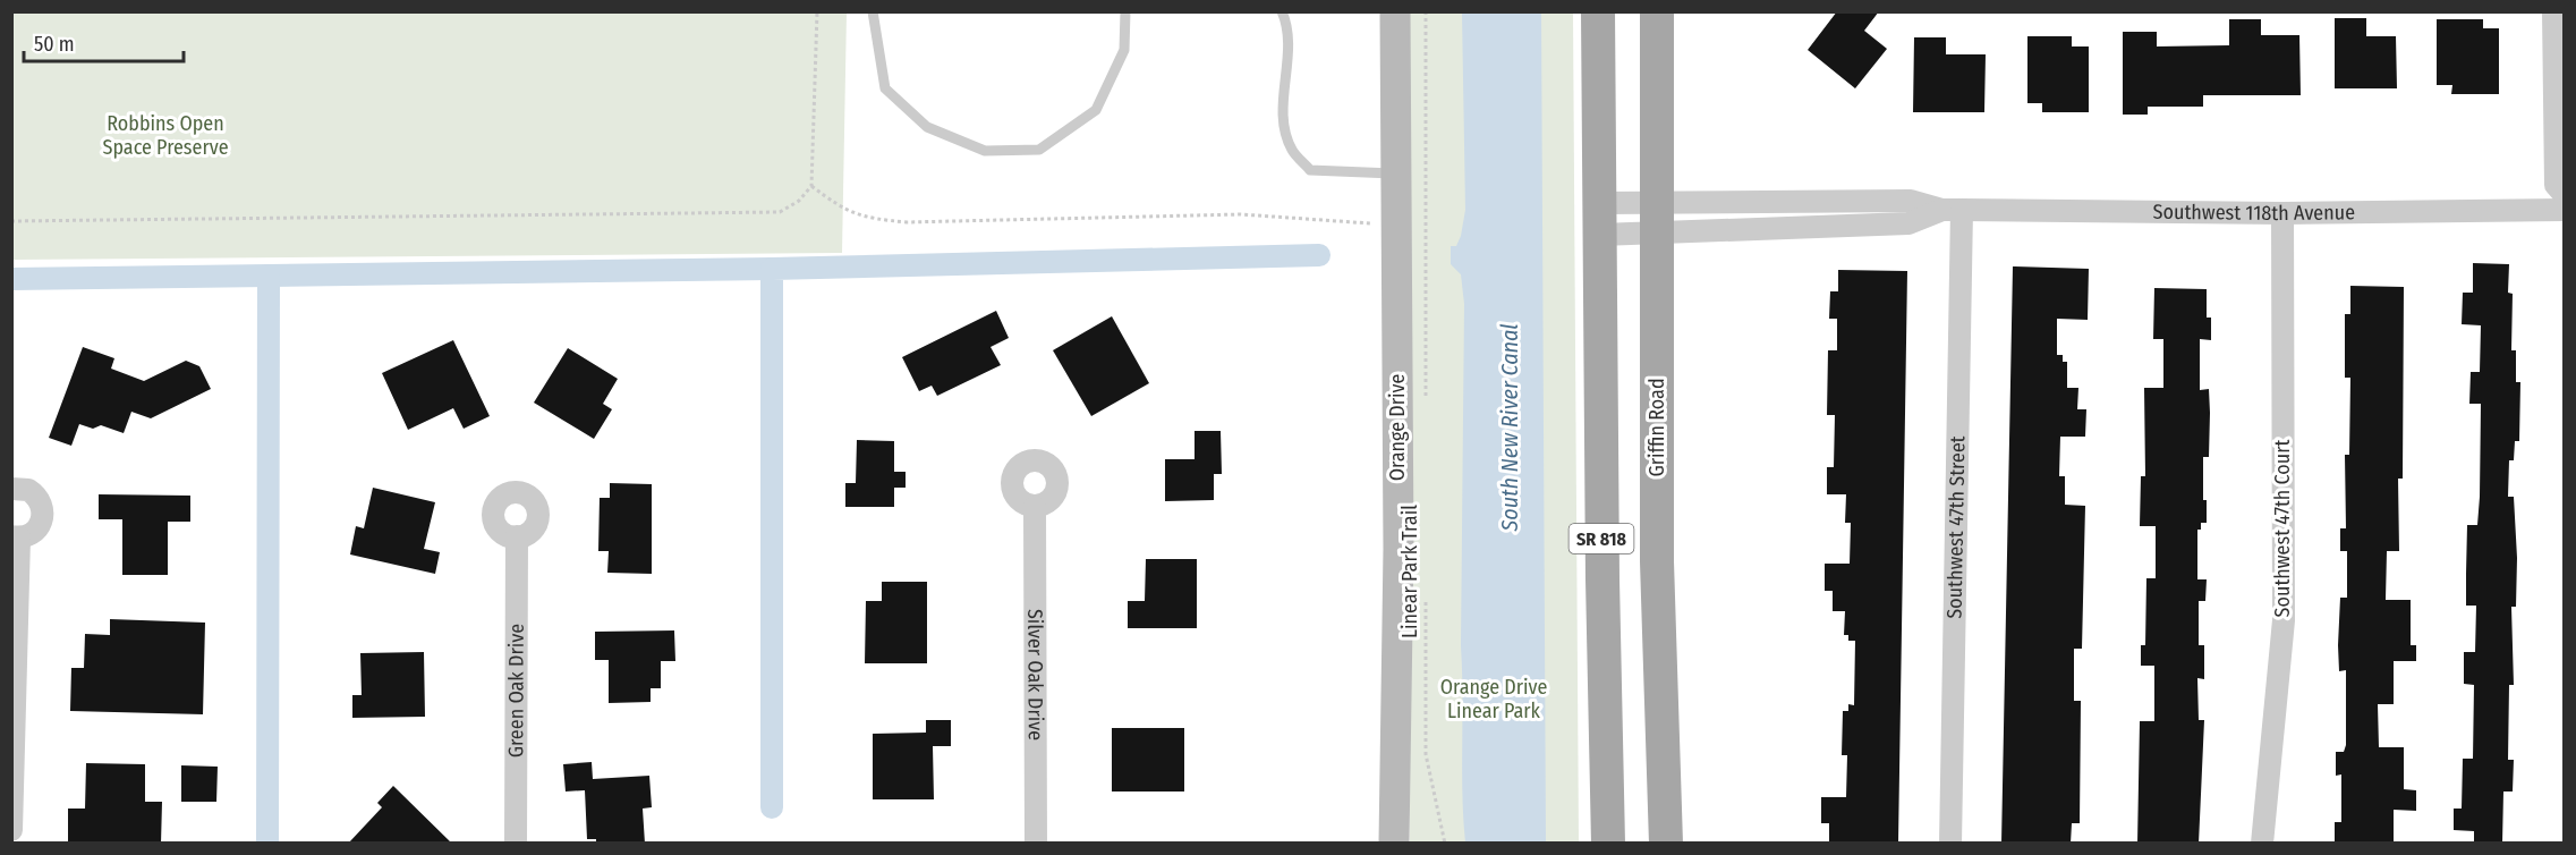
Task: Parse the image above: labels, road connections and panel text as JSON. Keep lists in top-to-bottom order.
{
  "streets": {
    "main road": ["Griffin Road", "SR 818"],
    "street": [
      "Southwest 118th Avenue",
      "Orange Drive",
      "Southwest 47th Street",
      "Southwest 47th Court",
      "Silver Oak Drive",
      "Green Oak Drive"
    ],
    "path": ["Linear Park Trail"]
  },
  "crossings": [
    ["Southwest 118th Avenue", "Griffin Road"],
    ["Southwest 118th Avenue", "Southwest 47th Street"],
    ["Southwest 118th Avenue", "Southwest 47th Court"],
    ["Southwest 118th Avenue", "SR 818"]
  ],
  "water": ["South New River Canal"],
  "parks": ["Robbins Open Space Preserve", "Orange Drive Linear Park"],
  "scale_bar": "50 m"
}
